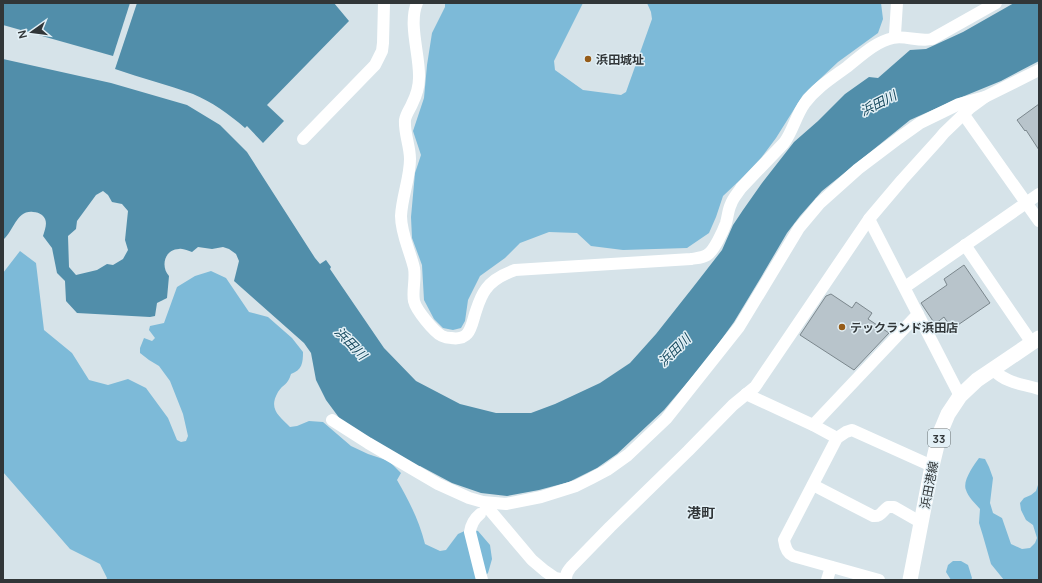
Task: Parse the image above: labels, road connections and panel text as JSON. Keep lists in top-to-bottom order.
{
  "streets": {
    "main road": ["33", "浜田港線"]
  },
  "districts": ["港町"],
  "water": ["浜田川"],
  "places": ["浜田城址", "テックランド浜田店"],
  "north": "left"
}
